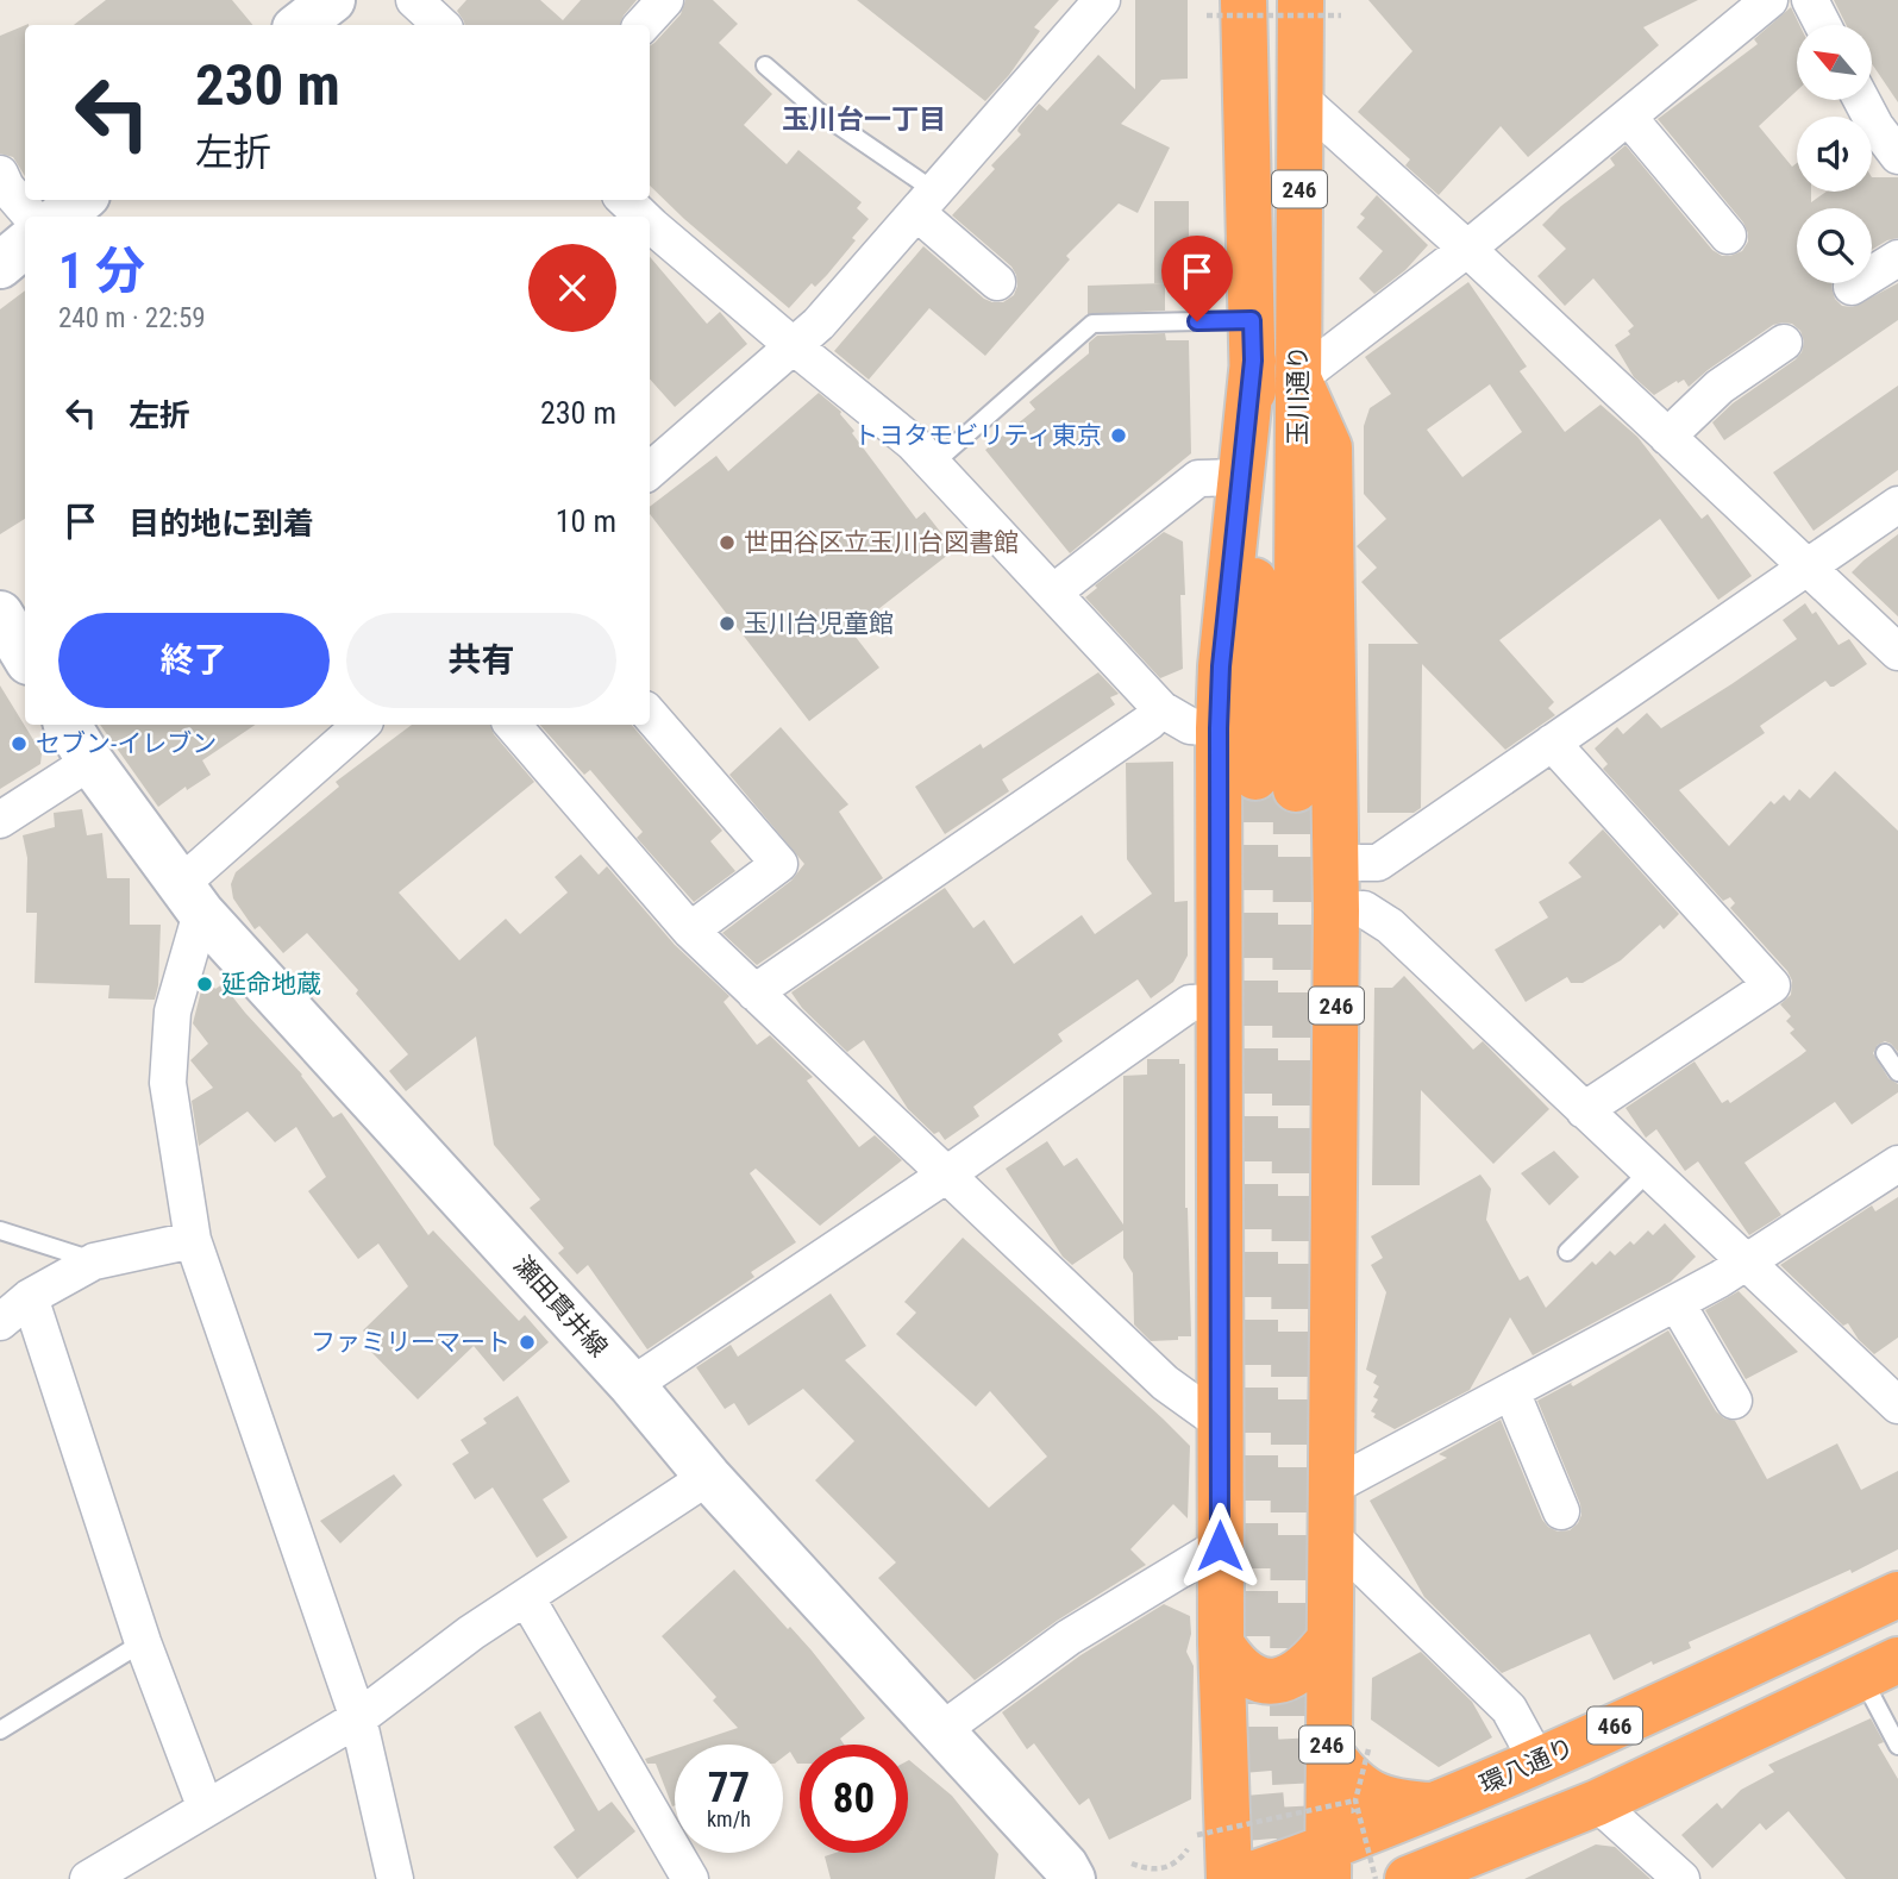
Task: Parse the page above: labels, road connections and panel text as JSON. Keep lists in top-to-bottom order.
{
  "streets": {
    "highway": [
      "246",
      "玉川通り",
      "466",
      "環八通り"
    ],
    "main road": ["瀬田貫井線"]
  },
  "crossings": [
    ["246", "玉川通り"],
    ["246", "環八通り"]
  ],
  "districts": ["玉川台一丁目"],
  "places": [
    "トヨタモビリティ東京",
    "世田谷区立玉川台図書館",
    "玉川台児童館",
    "セブン-イレブン",
    "延命地蔵",
    "ファミリーマート"
  ],
  "north": "top left",
  "page": {
    "turn": ["230 m", "左折"],
    "heading": ["1 分", "240 m · 22:59"],
    "list": [
      {
        "name": "左折",
        "value": "230 m"
      },
      {
        "name": "目的地に到着",
        "value": "10 m"
      }
    ],
    "buttons": ["終了", "共有"],
    "speed": "77 km/h",
    "limit": "80"
  }
}
